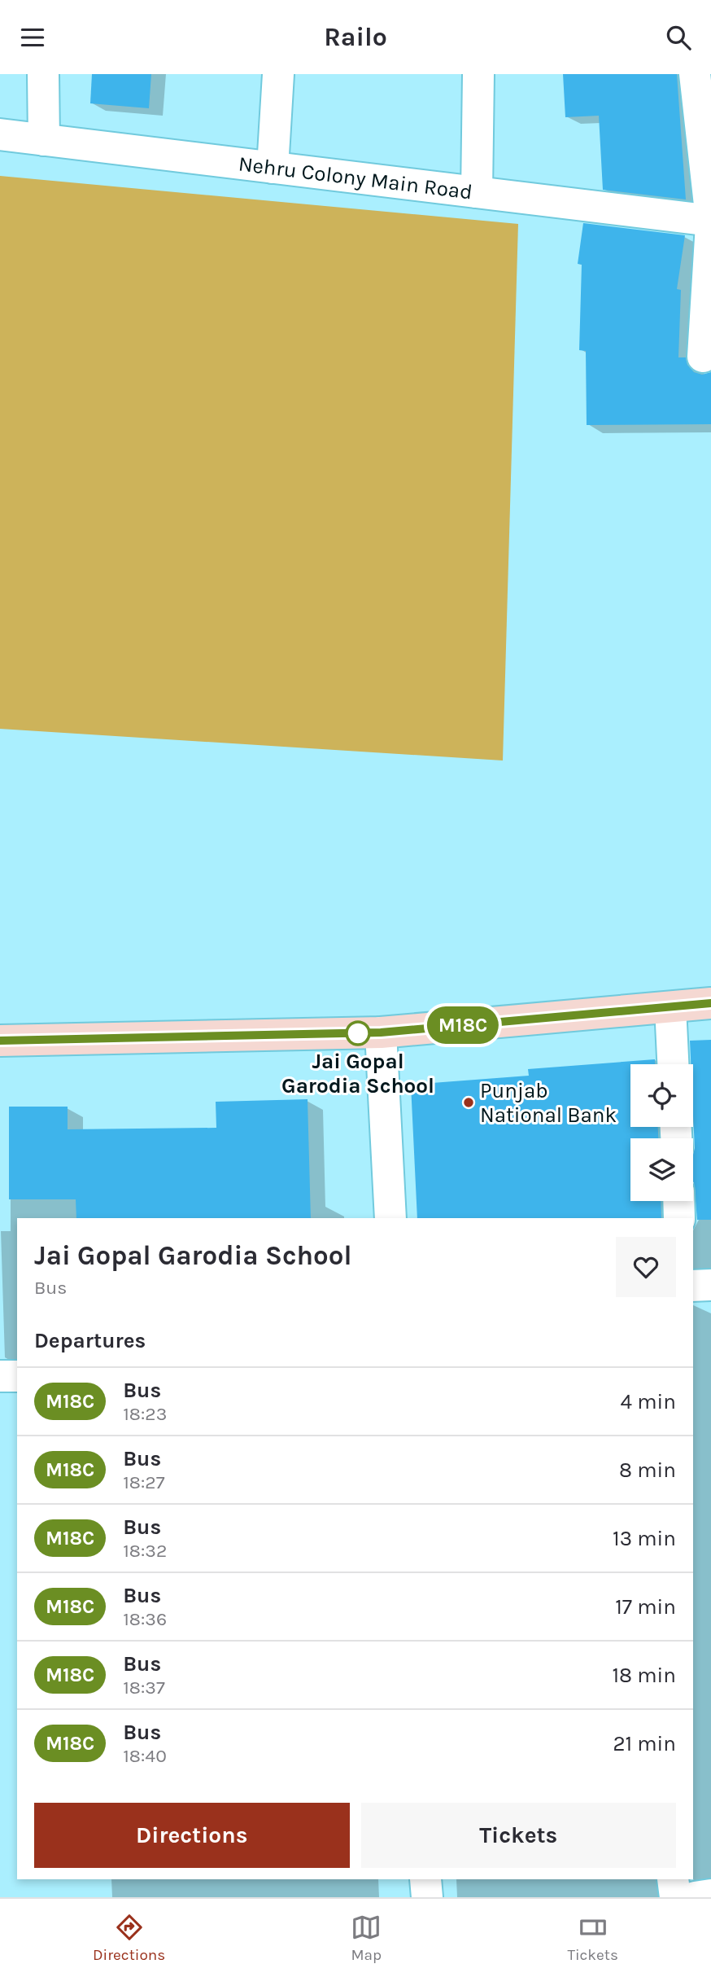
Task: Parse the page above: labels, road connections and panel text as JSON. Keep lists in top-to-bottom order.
{
  "streets": {
    "street": ["Nehru Colony Main Road"]
  },
  "places": ["Jai Gopal Garodia School", "Punjab National Bank"],
  "lines": ["bus line M18C"],
  "page": {
    "header": "Railo",
    "on_map": "M18C",
    "heading": [
      ["Jai Gopal Garodia School", "Bus"],
      "Departures"
    ],
    "list": [
      {
        "mark": "M18C",
        "name": "Bus",
        "note": "18:23",
        "value": "4 min"
      },
      {
        "mark": "M18C",
        "name": "Bus",
        "note": "18:27",
        "value": "8 min"
      },
      {
        "mark": "M18C",
        "name": "Bus",
        "note": "18:32",
        "value": "13 min"
      },
      {
        "mark": "M18C",
        "name": "Bus",
        "note": "18:36",
        "value": "17 min"
      },
      {
        "mark": "M18C",
        "name": "Bus",
        "note": "18:37",
        "value": "18 min"
      },
      {
        "mark": "M18C",
        "name": "Bus",
        "note": "18:40",
        "value": "21 min"
      }
    ],
    "buttons": ["Directions", "Tickets"],
    "tabs": ["Directions", "Map", "Tickets"]
  }
}
